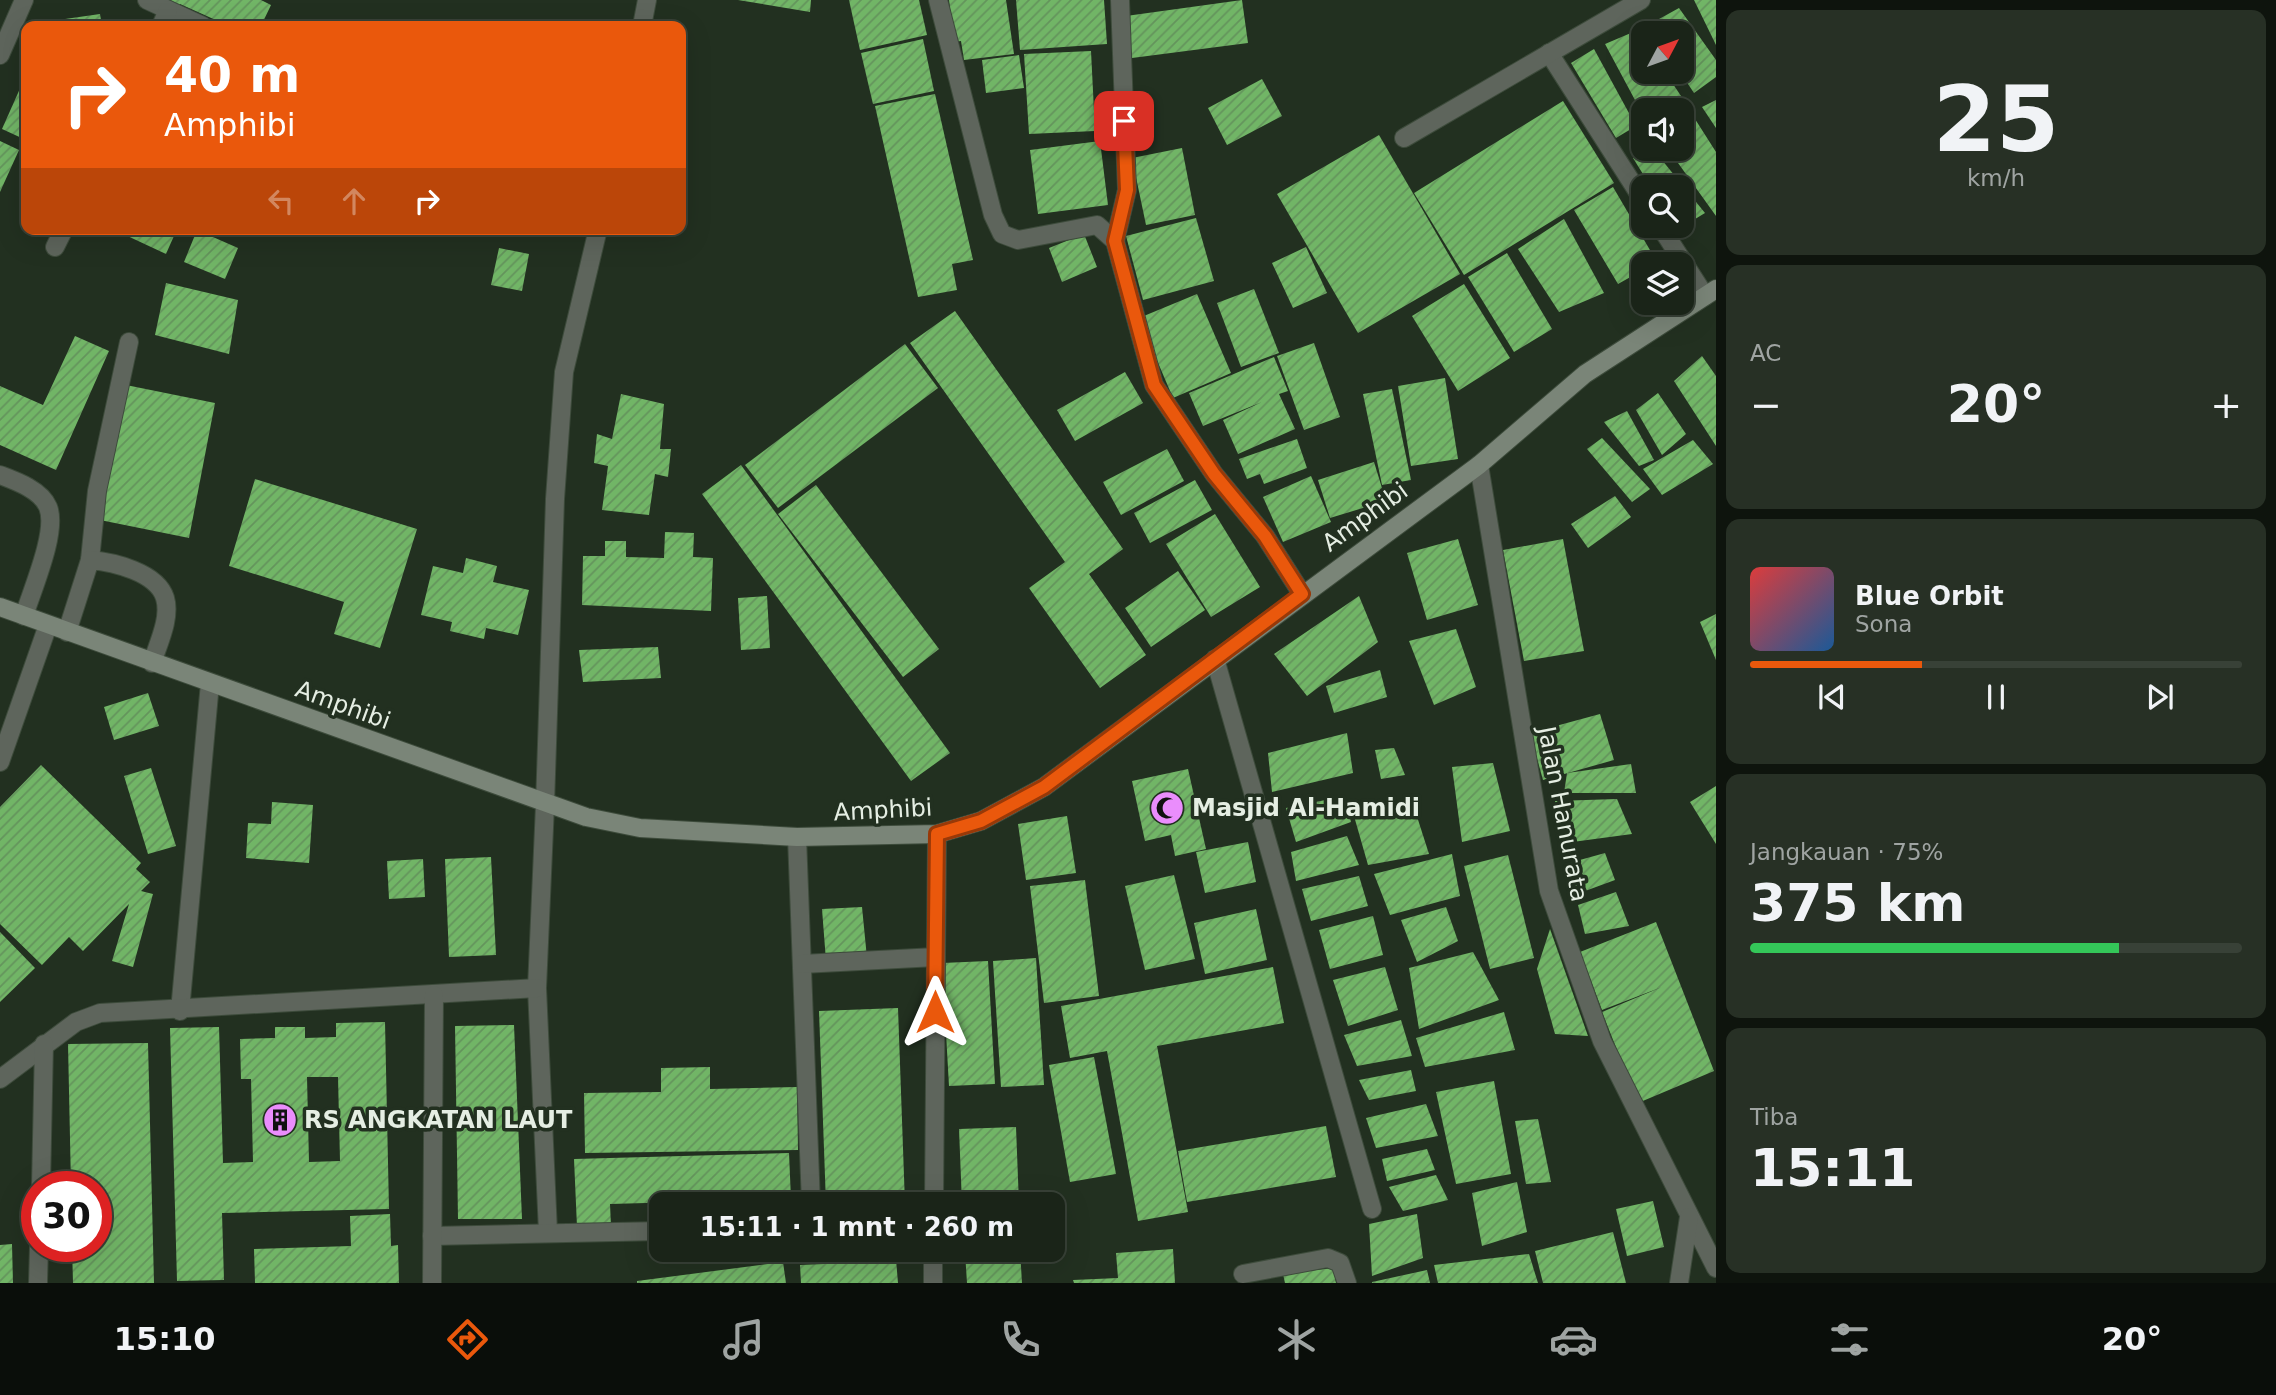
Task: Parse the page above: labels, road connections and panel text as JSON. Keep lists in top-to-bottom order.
{
  "streets": {
    "main road": ["Amphibi"],
    "street": ["Jalan Hanurata"]
  },
  "crossings": [
    ["Amphibi", "Jalan Hanurata"]
  ],
  "places": {
    "mosque": ["Masjid Al-Hamidi"],
    "building": ["RS ANGKATAN LAUT"]
  },
  "north": "top right",
  "page": {
    "tile": [
      ["25", "km/h"],
      "AC",
      ["Jangkauan · 75%", "375 km"],
      ["Tiba", "15:11"]
    ],
    "turn": ["40 m", "Amphibi"],
    "heat": ["−", "20°", "+"],
    "song": ["Blue Orbit", "Sona"],
    "limit": "30",
    "trip": "15:11 · 1 mnt · 260 m",
    "tabs": ["15:10", "20°"]
  }
}
